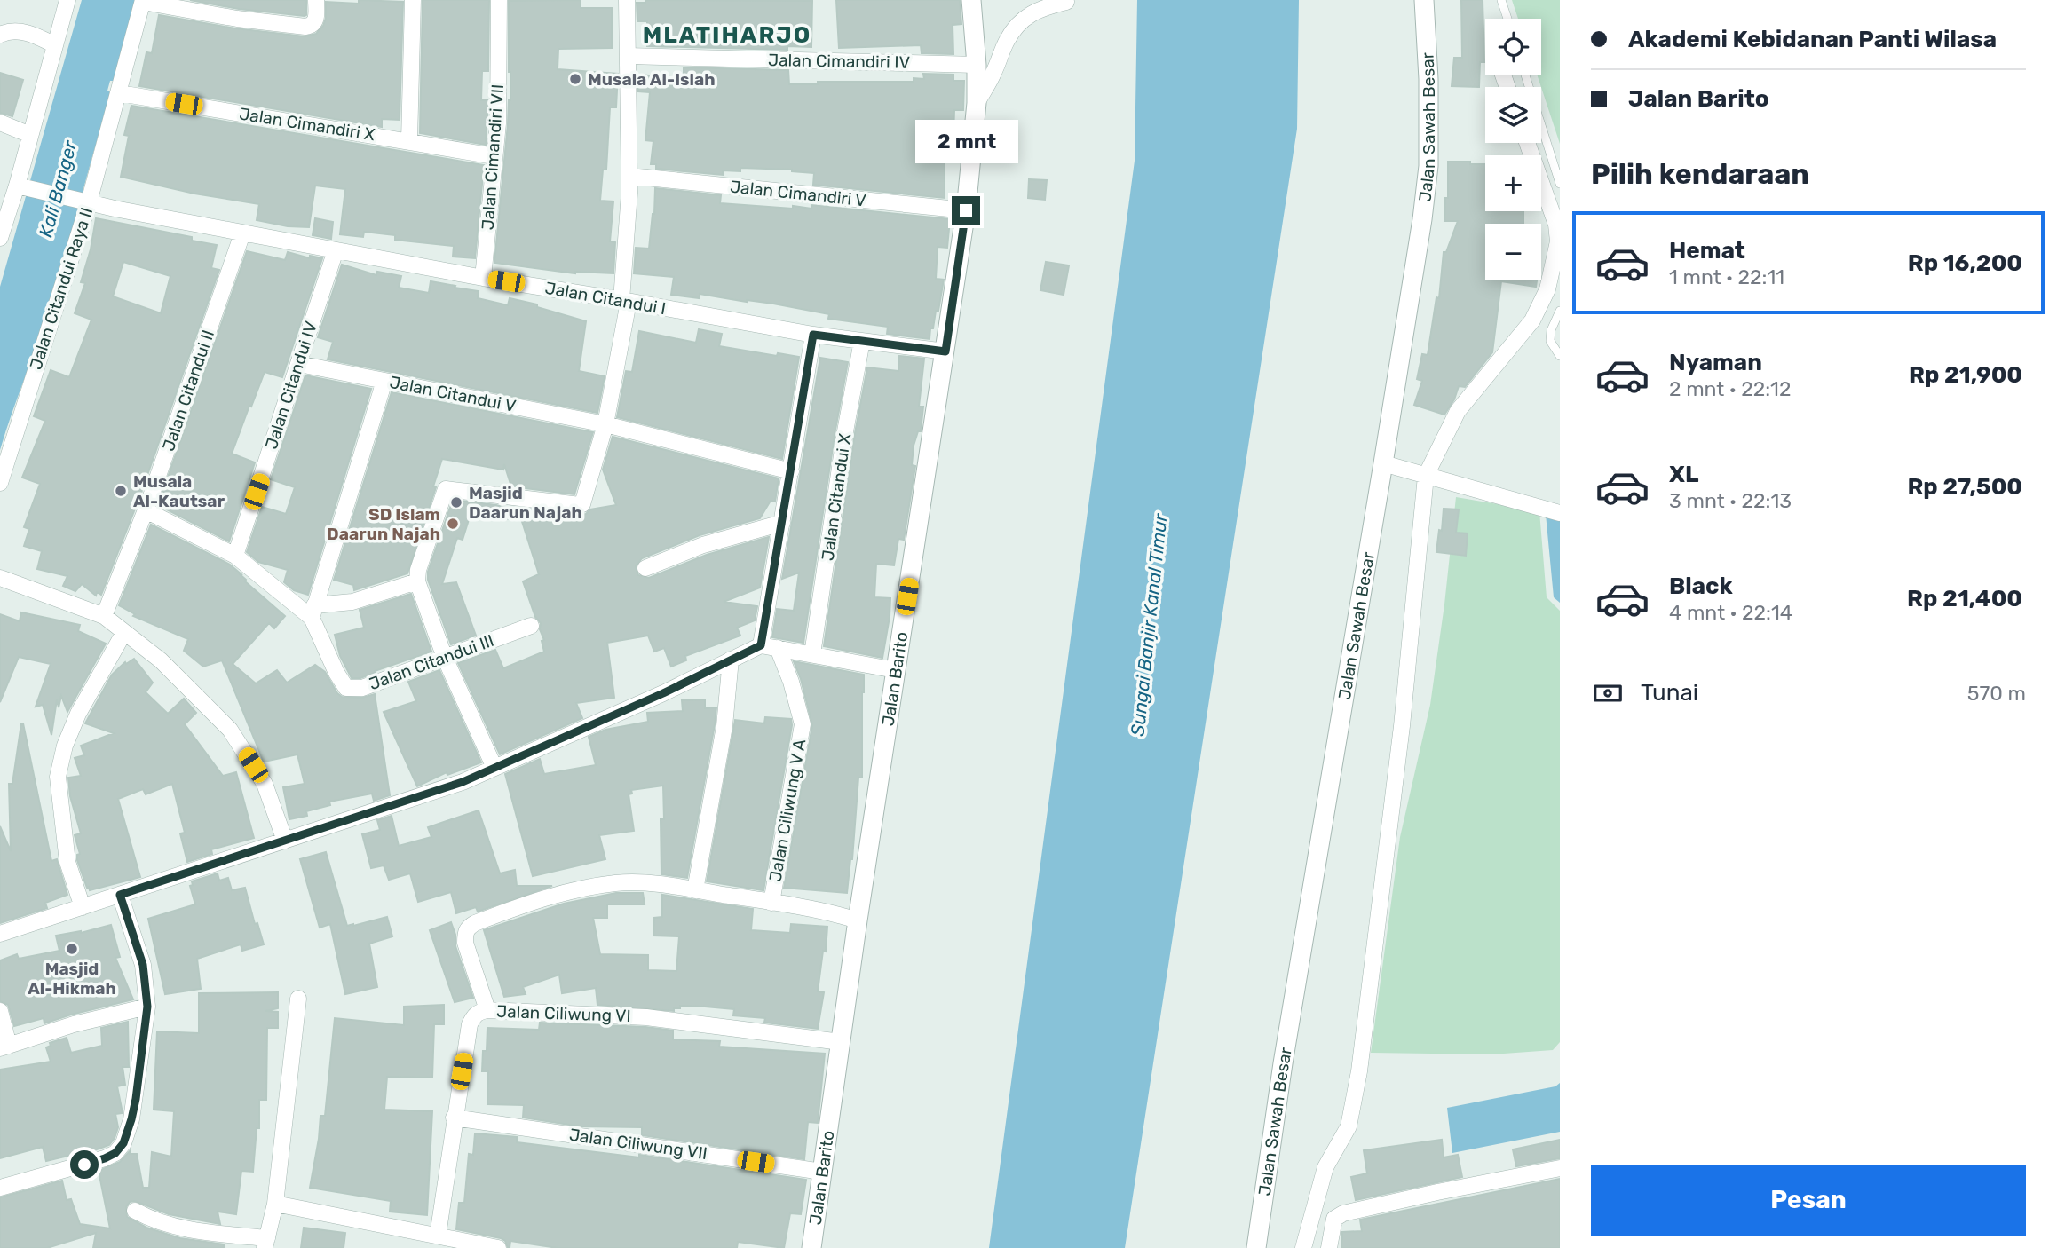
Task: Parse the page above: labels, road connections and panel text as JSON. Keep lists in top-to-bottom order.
{
  "streets": {
    "street": [
      "Jalan Cimandiri IV",
      "Jalan Cimandiri X",
      "Jalan Sawah Besar",
      "Jalan Cimandiri VII",
      "Jalan Cimandiri V",
      "Jalan Citandui Raya II",
      "Jalan Citandui I",
      "Jalan Citandui IV",
      "Jalan Citandui II",
      "Jalan Citandui V",
      "Jalan Citandui X",
      "Jalan Citandui III",
      "Jalan Barito",
      "Jalan Ciliwung V A",
      "Jalan Ciliwung VI",
      "Jalan Ciliwung VII"
    ]
  },
  "crossings": [
    ["Jalan Cimandiri IV", "Jalan Barito"],
    ["Jalan Cimandiri X", "Jalan Cimandiri VII"],
    ["Jalan Cimandiri X", "Jalan Citandui Raya II"],
    ["Jalan Cimandiri VII", "Jalan Citandui I"],
    ["Jalan Cimandiri V", "Jalan Barito"],
    ["Jalan Citandui Raya II", "Jalan Citandui I"],
    ["Jalan Citandui I", "Jalan Citandui IV"],
    ["Jalan Citandui I", "Jalan Citandui II"],
    ["Jalan Citandui I", "Jalan Citandui X"],
    ["Jalan Citandui I", "Jalan Barito"],
    ["Jalan Citandui IV", "Jalan Citandui V"],
    ["Jalan Citandui IV", "Jalan Citandui III"],
    ["Jalan Citandui II", "Jalan Citandui III"],
    ["Jalan Barito", "Jalan Ciliwung VI"],
    ["Jalan Barito", "Jalan Ciliwung VII"],
    ["Jalan Ciliwung VI", "Jalan Ciliwung VII"]
  ],
  "districts": ["MLATIHARJO"],
  "water": ["Kali Banger", "Sungai Banjir Kanal Timur"],
  "places": [
    "Musala Al-Islah",
    "Musala Al-Kautsar",
    "Masjid Daarun Najah",
    "SD Islam Daarun Najah",
    "Masjid Al-Hikmah"
  ],
  "page": {
    "banner": ["Akademi Kebidanan Panti Wilasa", "Jalan Barito"],
    "map_buttons": ["+", "−"],
    "bubble": "2 mnt",
    "heading": "Pilih kendaraan",
    "list": [
      {
        "name": "Hemat",
        "note": "1 mnt · 22:11",
        "value": "Rp 16,200"
      },
      {
        "name": "Nyaman",
        "note": "2 mnt · 22:12",
        "value": "Rp 21,900"
      },
      {
        "name": "XL",
        "note": "3 mnt · 22:13",
        "value": "Rp 27,500"
      },
      {
        "name": "Black",
        "note": "4 mnt · 22:14",
        "value": "Rp 21,400"
      }
    ],
    "pay": ["Tunai", "570 m"],
    "buttons": "Pesan"
  }
}
